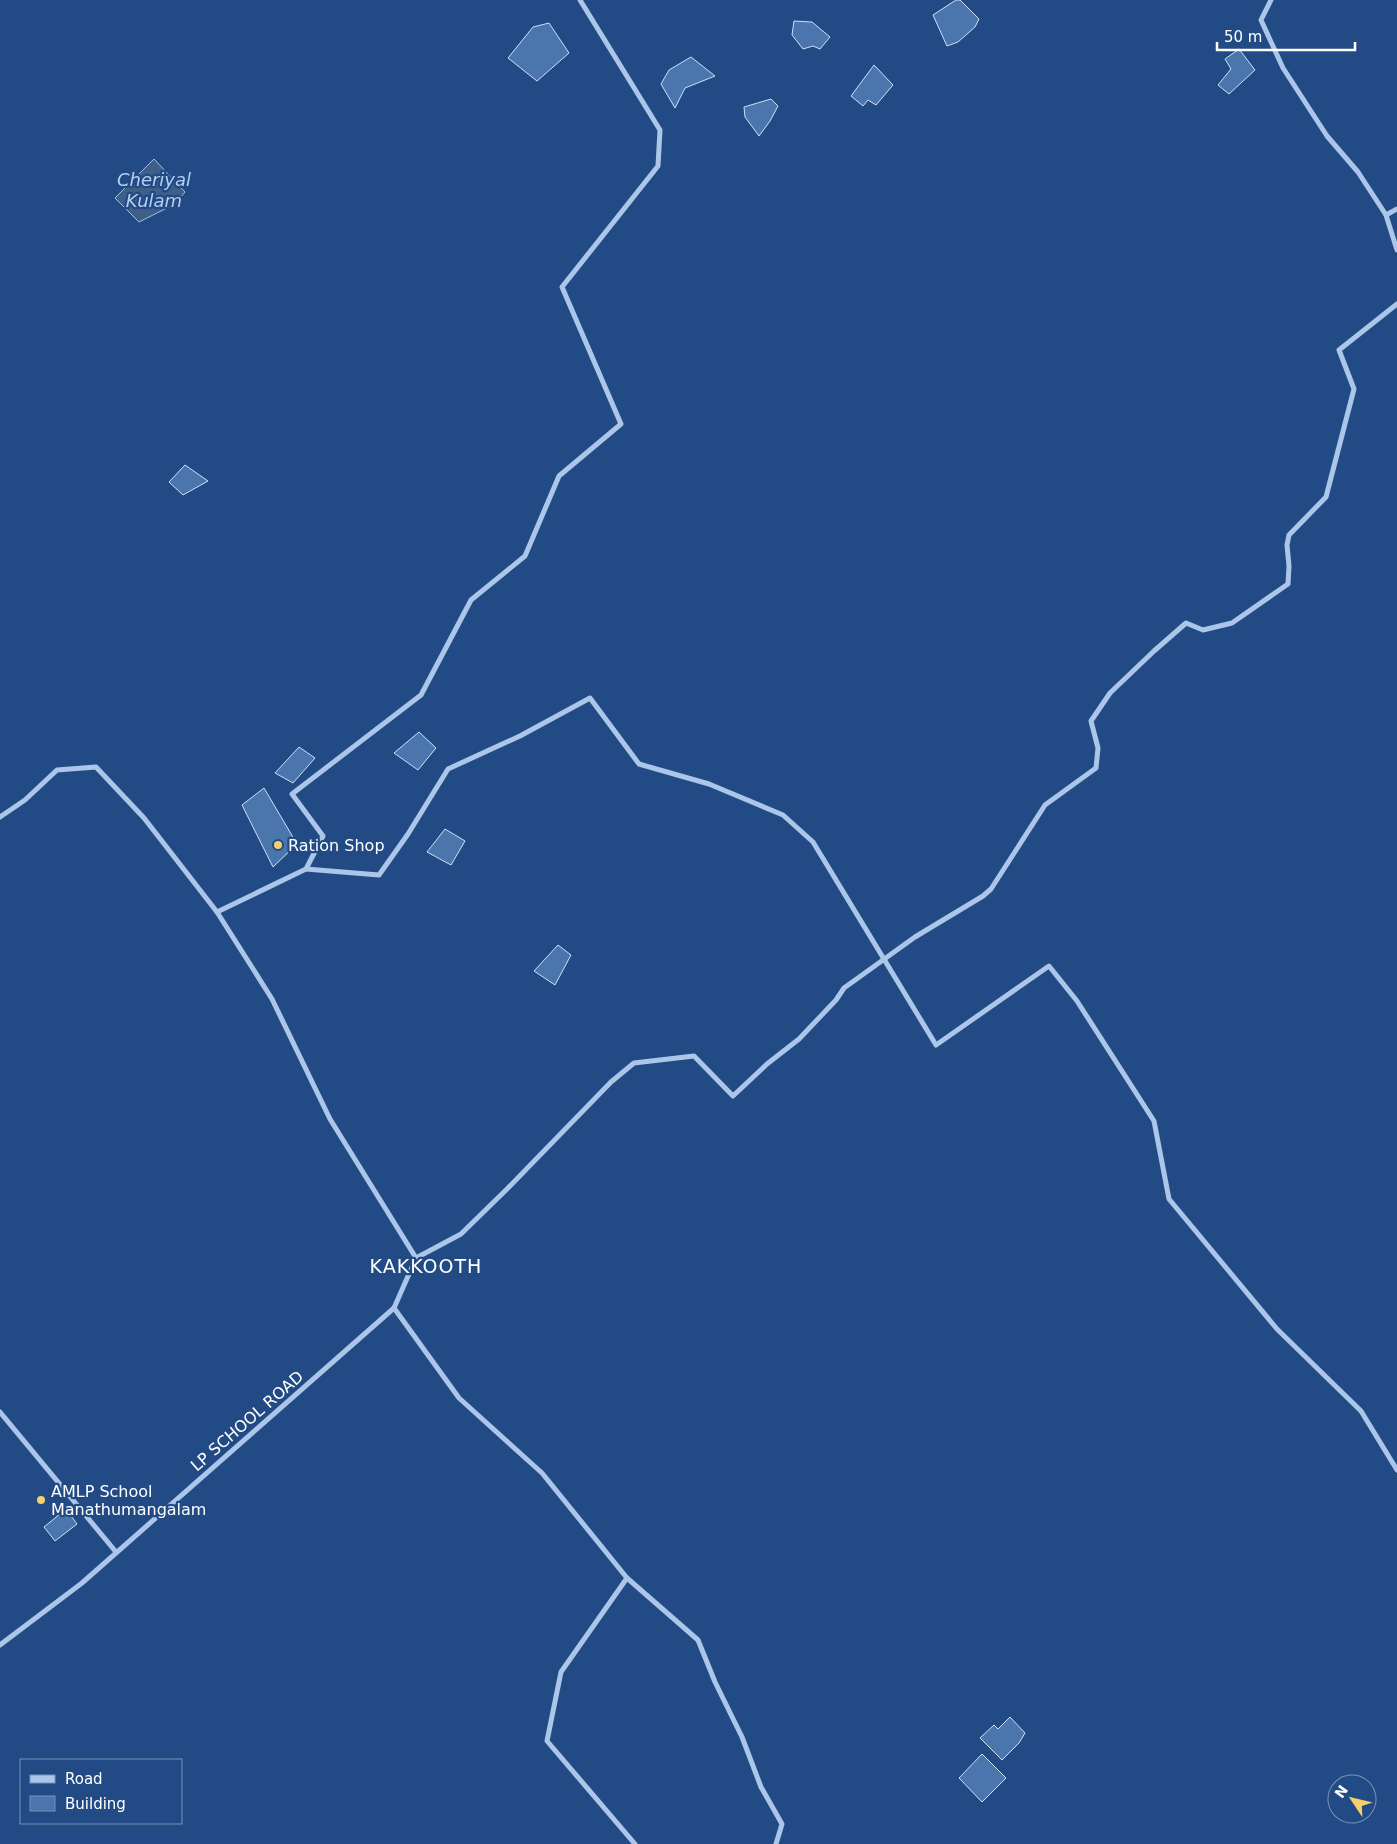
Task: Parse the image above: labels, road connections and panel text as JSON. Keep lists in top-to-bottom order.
{
  "streets": {
    "street": ["LP SCHOOL ROAD"]
  },
  "districts": ["KAKKOOTH"],
  "water": ["Cheriyal Kulam"],
  "places": ["Ration Shop", "AMLP School Manathumangalam"],
  "legend": ["Road", "Building"],
  "scale_bar": "50 m",
  "north": "top left"
}
